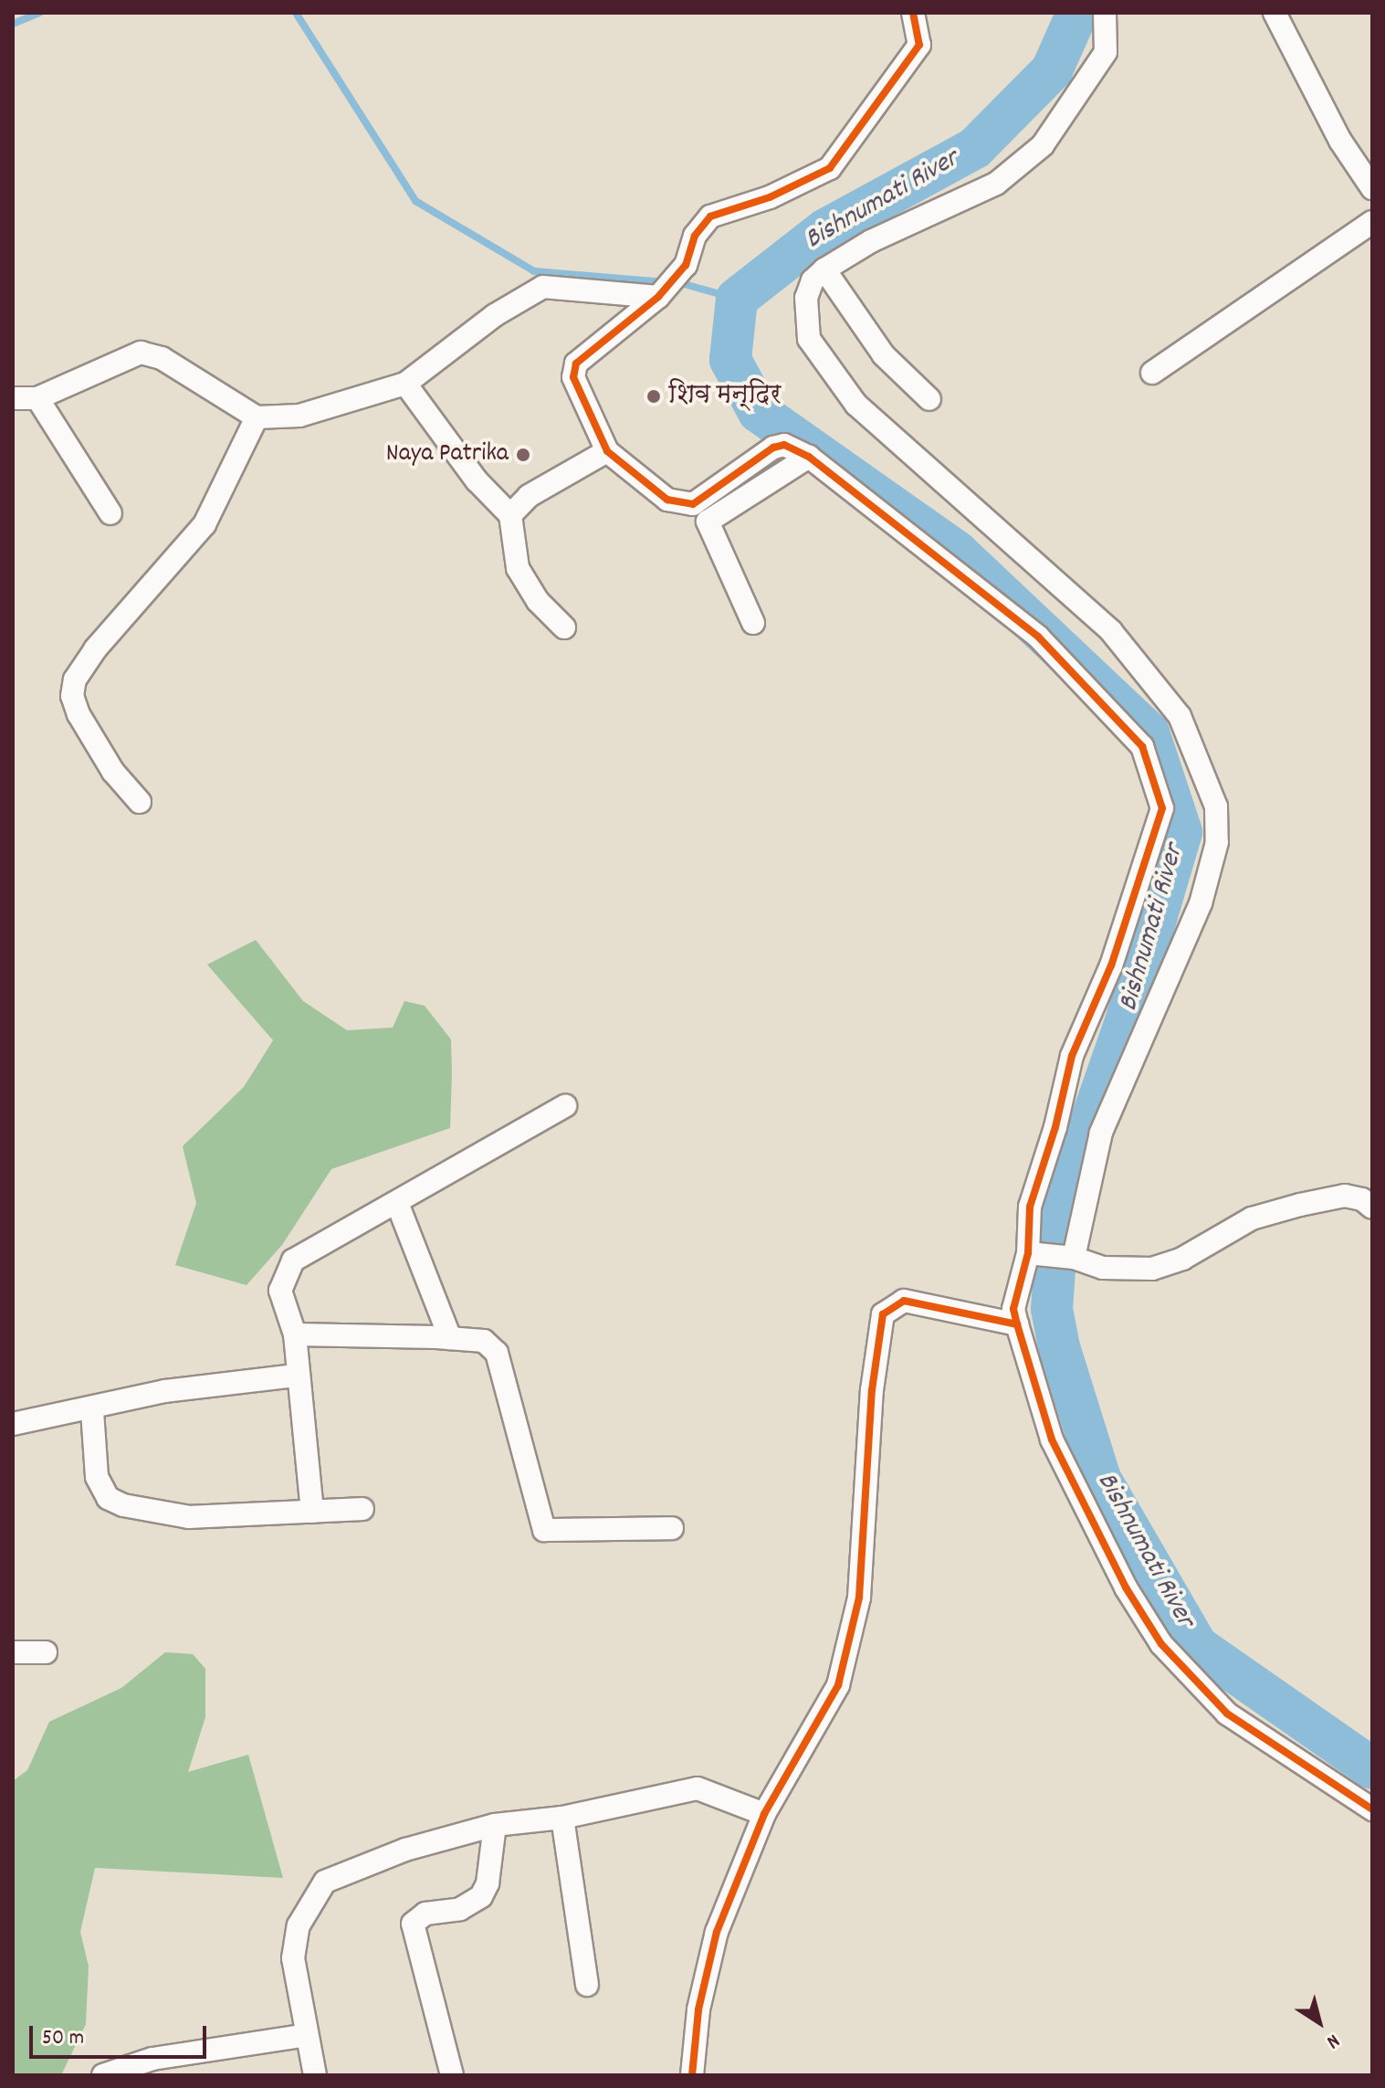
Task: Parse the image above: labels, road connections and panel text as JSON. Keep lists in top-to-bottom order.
{
  "water": ["Bishnumati River"],
  "places": ["शिव मन्दिर", "Naya Patrika"],
  "scale_bar": "50 m",
  "north": "bottom right"
}
